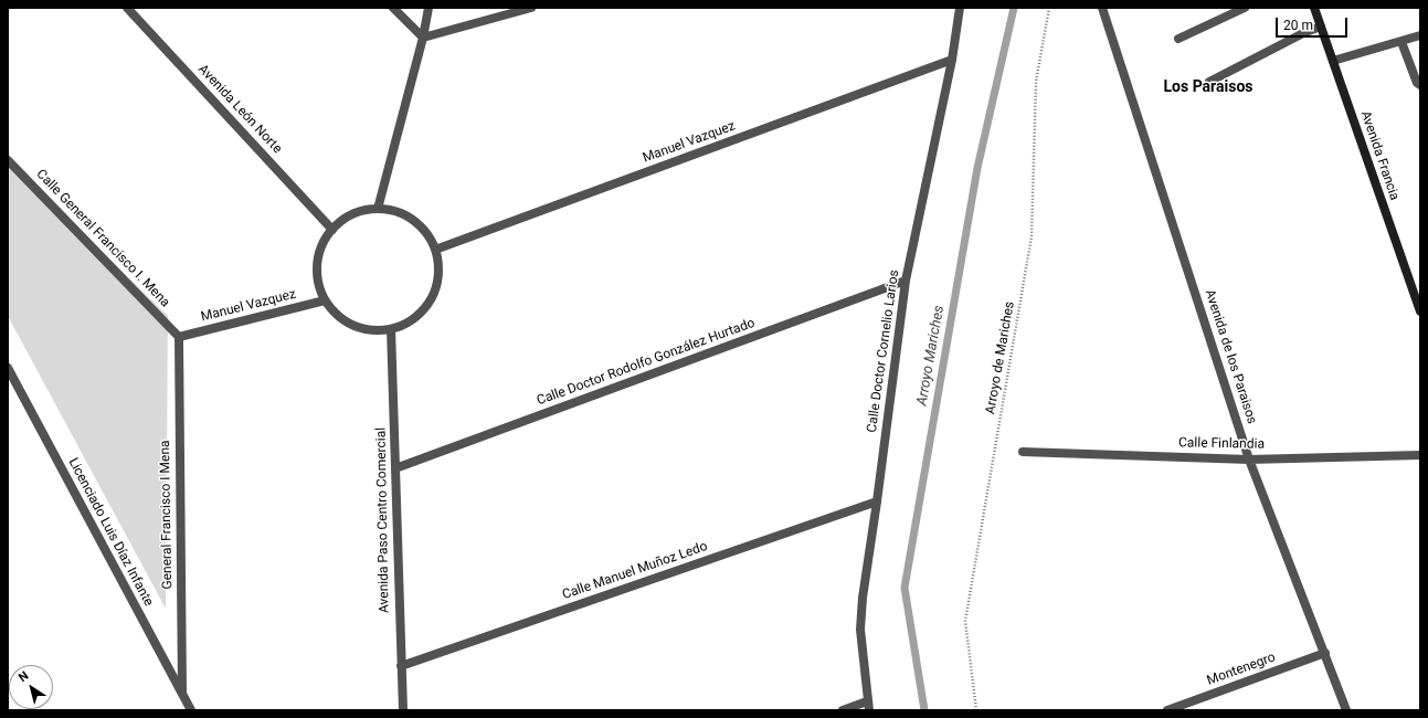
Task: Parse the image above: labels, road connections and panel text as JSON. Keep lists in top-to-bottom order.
{
  "streets": {
    "street": [
      "Avenida León Norte",
      "Manuel Vazquez",
      "Avenida Francia",
      "Calle General Francisco I. Mena",
      "Calle Doctor Cornelio Larios",
      "Avenida de los Paraisos",
      "Calle Doctor Rodolfo González Hurtado",
      "Calle Finlandia",
      "General Francisco I Mena",
      "Avenida Paso Centro Comercial",
      "Licenciado Luis Díaz Infante",
      "Calle Manuel Muñoz Ledo",
      "Montenegro"
    ],
    "path": ["Arroyo de Mariches"]
  },
  "crossings": [
    ["Avenida León Norte", "Manuel Vazquez"],
    ["Avenida León Norte", "Avenida Paso Centro Comercial"],
    ["Manuel Vazquez", "Calle General Francisco I. Mena"],
    ["Manuel Vazquez", "Calle Doctor Cornelio Larios"],
    ["Manuel Vazquez", "General Francisco I Mena"],
    ["Manuel Vazquez", "Avenida Paso Centro Comercial"],
    ["Calle General Francisco I. Mena", "General Francisco I Mena"],
    ["Calle Doctor Cornelio Larios", "Calle Doctor Rodolfo González Hurtado"],
    ["Calle Doctor Cornelio Larios", "Calle Manuel Muñoz Ledo"],
    ["Avenida de los Paraisos", "Calle Finlandia"],
    ["Avenida de los Paraisos", "Montenegro"],
    ["Calle Doctor Rodolfo González Hurtado", "Avenida Paso Centro Comercial"],
    ["General Francisco I Mena", "Licenciado Luis Díaz Infante"],
    ["Avenida Paso Centro Comercial", "Calle Manuel Muñoz Ledo"]
  ],
  "districts": ["Los Paraisos"],
  "water": ["Arroyo Mariches"],
  "scale_bar": "20 m",
  "north": "top left"
}
